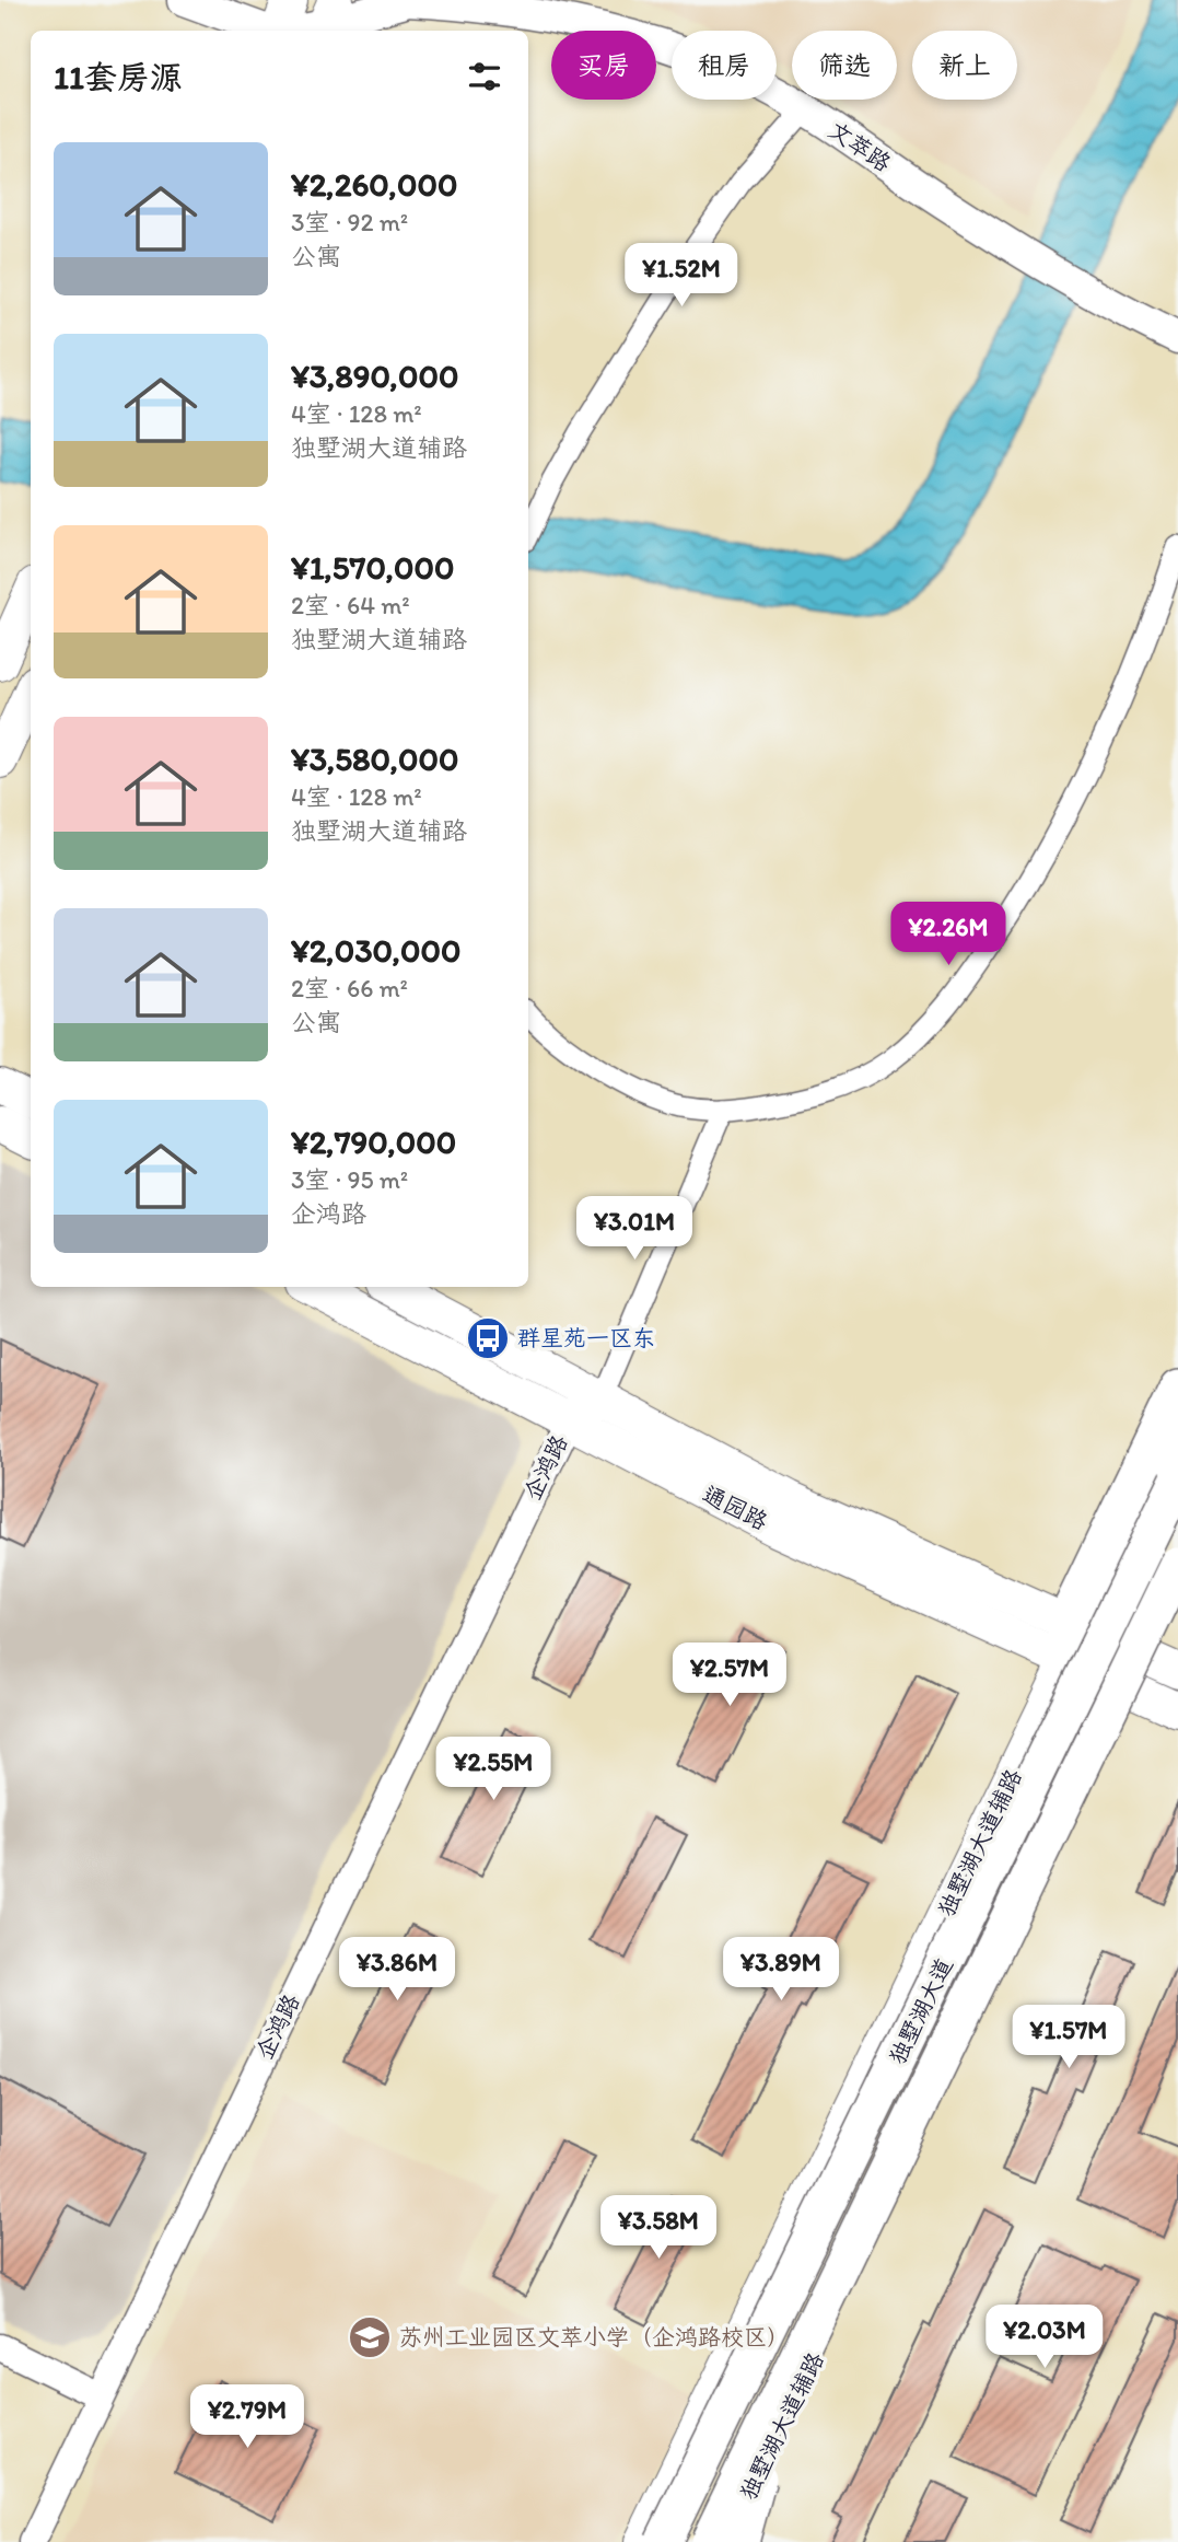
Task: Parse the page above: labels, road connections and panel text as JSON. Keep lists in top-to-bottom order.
{
  "streets": {
    "highway": ["独墅湖大道"],
    "main road": ["文萃路", "通园路", "独墅湖大道辅路"],
    "street": ["企鸿路"]
  },
  "crossings": [
    ["企鸿路", "通园路"],
    ["通园路", "独墅湖大道辅路"]
  ],
  "places": {
    "bus stop": ["群星苑一区东"],
    "school or university": ["苏州工业园区文萃小学（企鸿路校区）"]
  },
  "page": {
    "chip": [
      "买房",
      "租房",
      "筛选",
      "新上"
    ],
    "heading": "11套房源",
    "list": [
      {
        "name": "¥2,260,000",
        "note": "3室 · 92 m² · 公寓"
      },
      {
        "name": "¥3,890,000",
        "note": "4室 · 128 m² · 独墅湖大道辅路"
      },
      {
        "name": "¥1,570,000",
        "note": "2室 · 64 m² · 独墅湖大道辅路"
      },
      {
        "name": "¥3,580,000",
        "note": "4室 · 128 m² · 独墅湖大道辅路"
      },
      {
        "name": "¥2,030,000",
        "note": "2室 · 66 m² · 公寓"
      },
      {
        "name": "¥2,790,000",
        "note": "3室 · 95 m² · 企鸿路"
      }
    ],
    "price": [
      "¥1.52M",
      "¥2.26M",
      "¥3.01M",
      "¥2.57M",
      "¥2.55M",
      "¥3.86M",
      "¥3.89M",
      "¥1.57M",
      "¥3.58M",
      "¥2.03M",
      "¥2.79M"
    ]
  }
}
